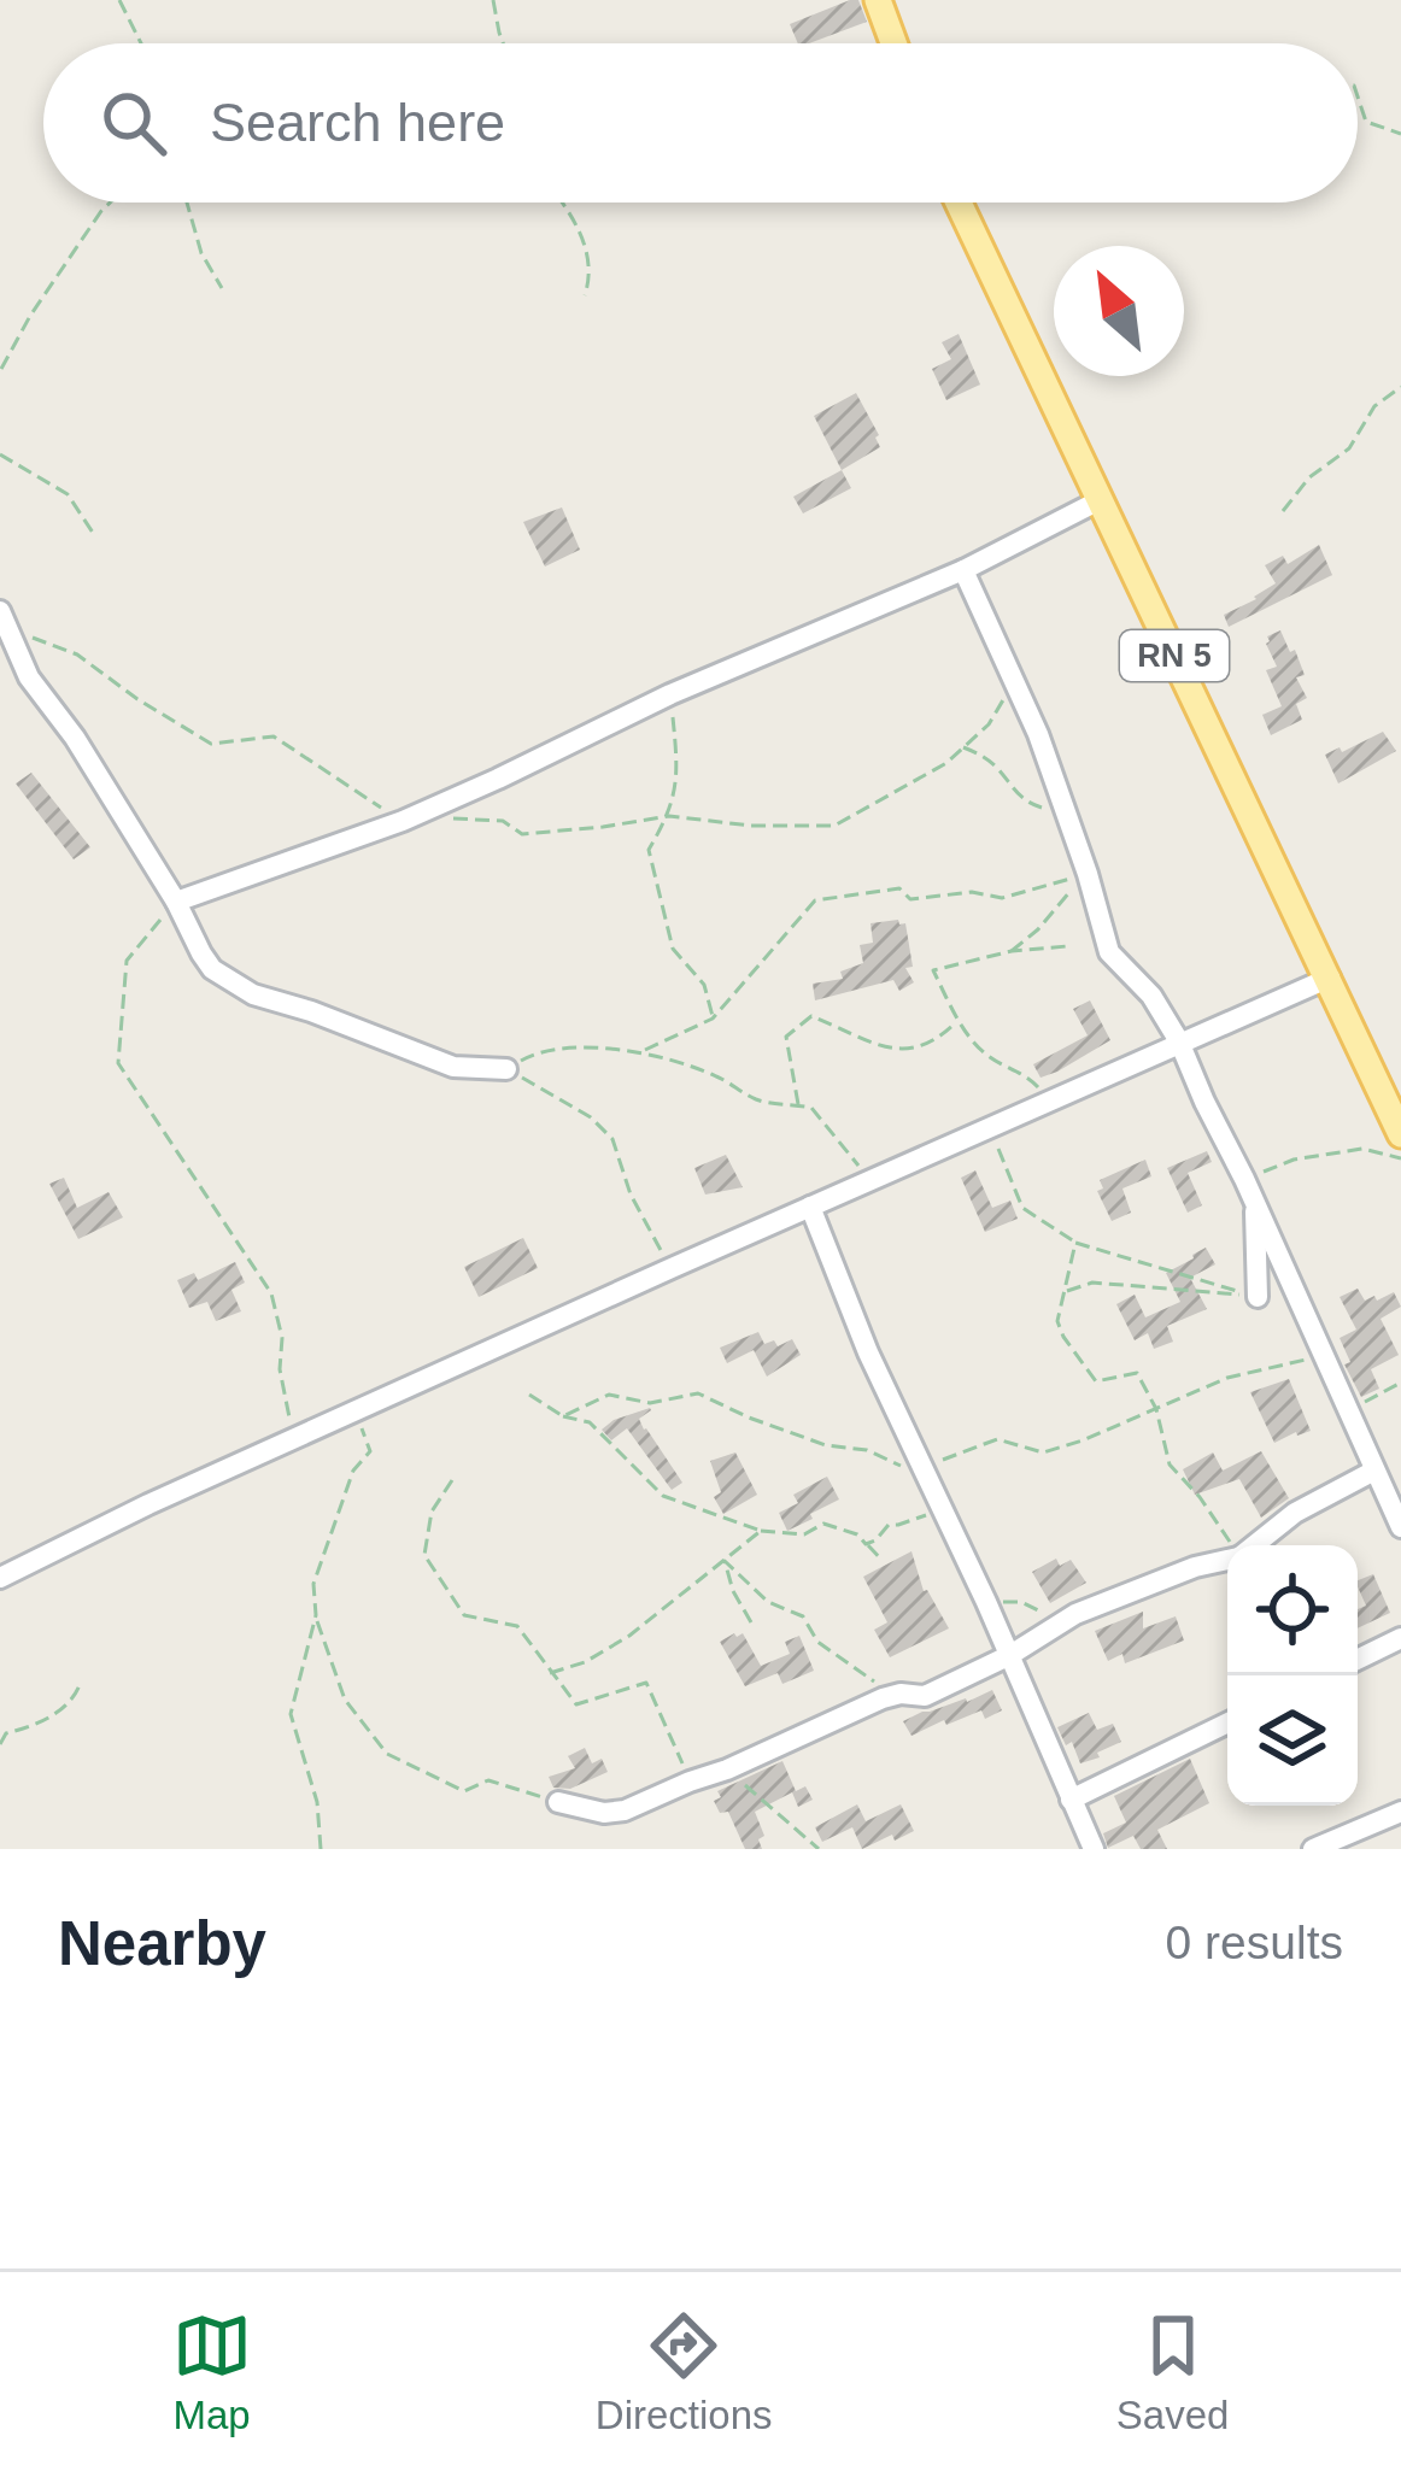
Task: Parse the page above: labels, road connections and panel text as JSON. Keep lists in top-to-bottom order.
{
  "streets": {
    "main road": ["RN 5"]
  },
  "north": "top left",
  "page": {
    "search": "Search here",
    "heading": ["Nearby", "0 results"],
    "nav": ["Map", "Directions", "Saved"]
  }
}
